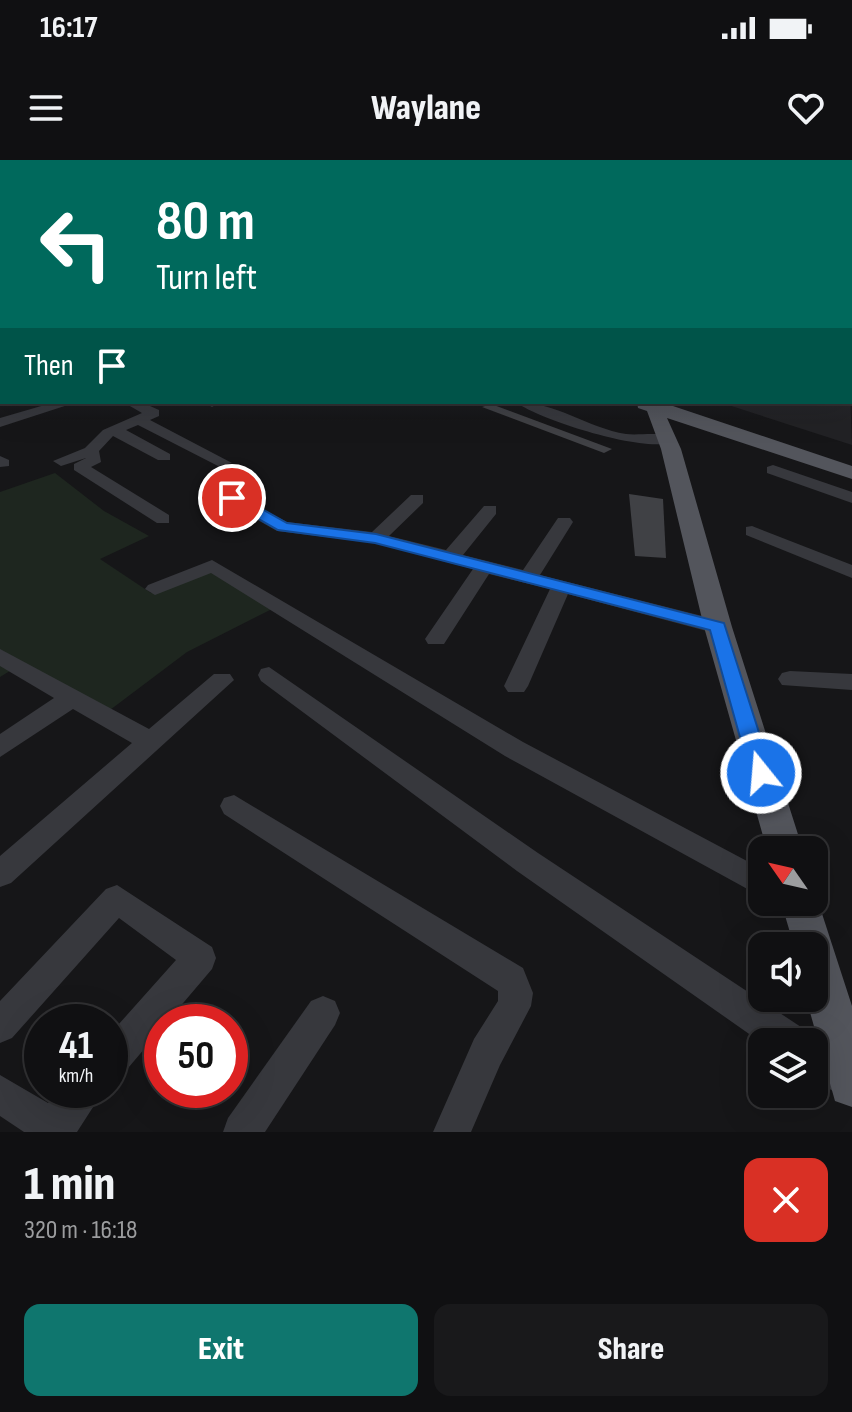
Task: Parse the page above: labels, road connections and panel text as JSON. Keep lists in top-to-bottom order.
{
  "north": "top left",
  "page": {
    "status": "16:17",
    "header": "Waylane",
    "turn": ["80 m", "Turn left"],
    "then": "Then",
    "speed": "41 km/h",
    "limit": "50",
    "heading": ["1 min", "320 m · 16:18"],
    "buttons": ["Exit", "Share"]
  }
}
